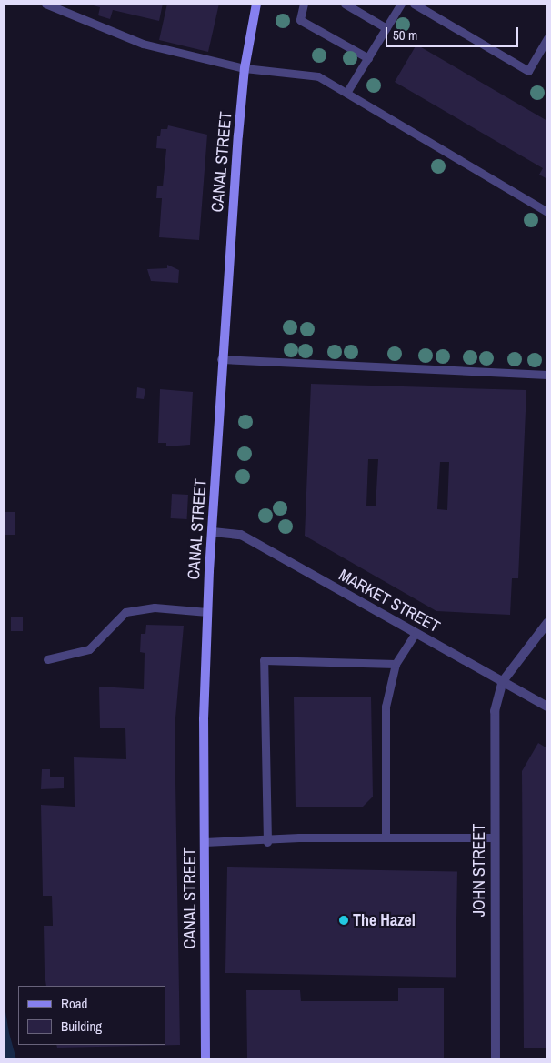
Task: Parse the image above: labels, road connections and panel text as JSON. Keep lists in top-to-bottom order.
{
  "streets": {
    "street": ["CANAL STREET", "MARKET STREET", "JOHN STREET"]
  },
  "crossings": [
    ["CANAL STREET", "MARKET STREET"],
    ["MARKET STREET", "JOHN STREET"]
  ],
  "places": ["The Hazel"],
  "legend": ["Road", "Building"],
  "scale_bar": "50 m"
}
